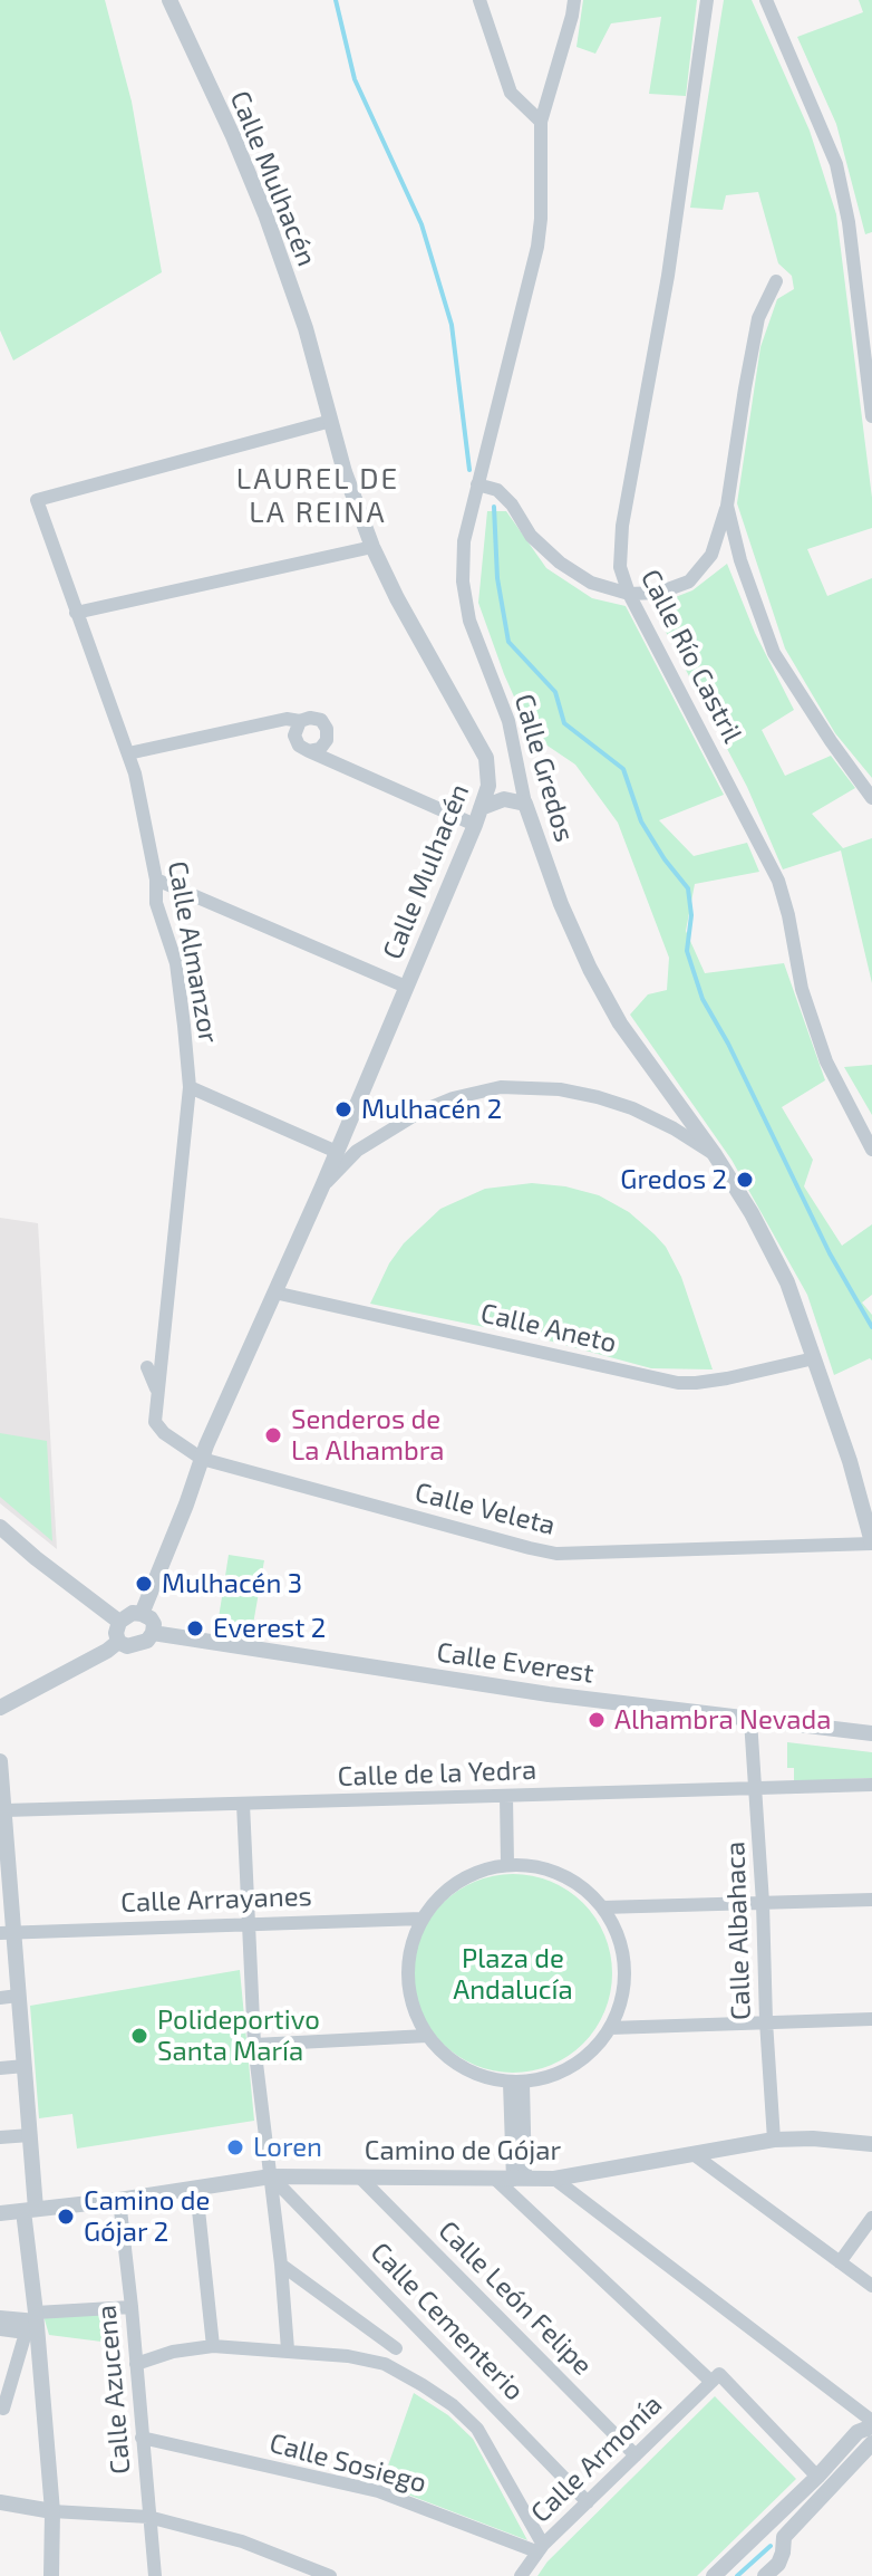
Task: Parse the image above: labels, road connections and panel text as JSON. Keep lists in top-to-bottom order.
{
  "streets": {
    "street": [
      "Calle Mulhacén",
      "Calle Río Castril",
      "Calle Gredos",
      "Calle Almanzor",
      "Calle Aneto",
      "Calle Veleta",
      "Calle Everest",
      "Calle de la Yedra",
      "Calle Arrayanes",
      "Calle Albahaca",
      "Camino de Gójar",
      "Calle León Felipe",
      "Calle Cementerio",
      "Calle Azucena",
      "Calle Armonía",
      "Calle Sosiego"
    ]
  },
  "crossings": [
    ["Calle Mulhacén", "Calle Almanzor"],
    ["Calle Mulhacén", "Calle Aneto"],
    ["Calle Mulhacén", "Calle Veleta"],
    ["Calle Mulhacén", "Calle Everest"],
    ["Calle Gredos", "Calle Aneto"],
    ["Calle Gredos", "Calle Veleta"],
    ["Calle Almanzor", "Calle Veleta"],
    ["Calle Everest", "Calle Albahaca"],
    ["Calle de la Yedra", "Calle Albahaca"],
    ["Calle Albahaca", "Camino de Gójar"],
    ["Camino de Gójar", "Calle León Felipe"],
    ["Camino de Gójar", "Calle Cementerio"],
    ["Camino de Gójar", "Calle Azucena"],
    ["Calle León Felipe", "Calle Armonía"],
    ["Calle Cementerio", "Calle Armonía"],
    ["Calle Azucena", "Calle Sosiego"],
    ["Calle Armonía", "Calle Sosiego"]
  ],
  "districts": ["LAUREL DE LA REINA"],
  "parks": ["Plaza de Andalucía"],
  "places": [
    "Mulhacén 2",
    "Gredos 2",
    "Senderos de La Alhambra",
    "Mulhacén 3",
    "Everest 2",
    "Alhambra Nevada",
    "Polideportivo Santa María",
    "Loren",
    "Camino de Gójar 2"
  ]
}
